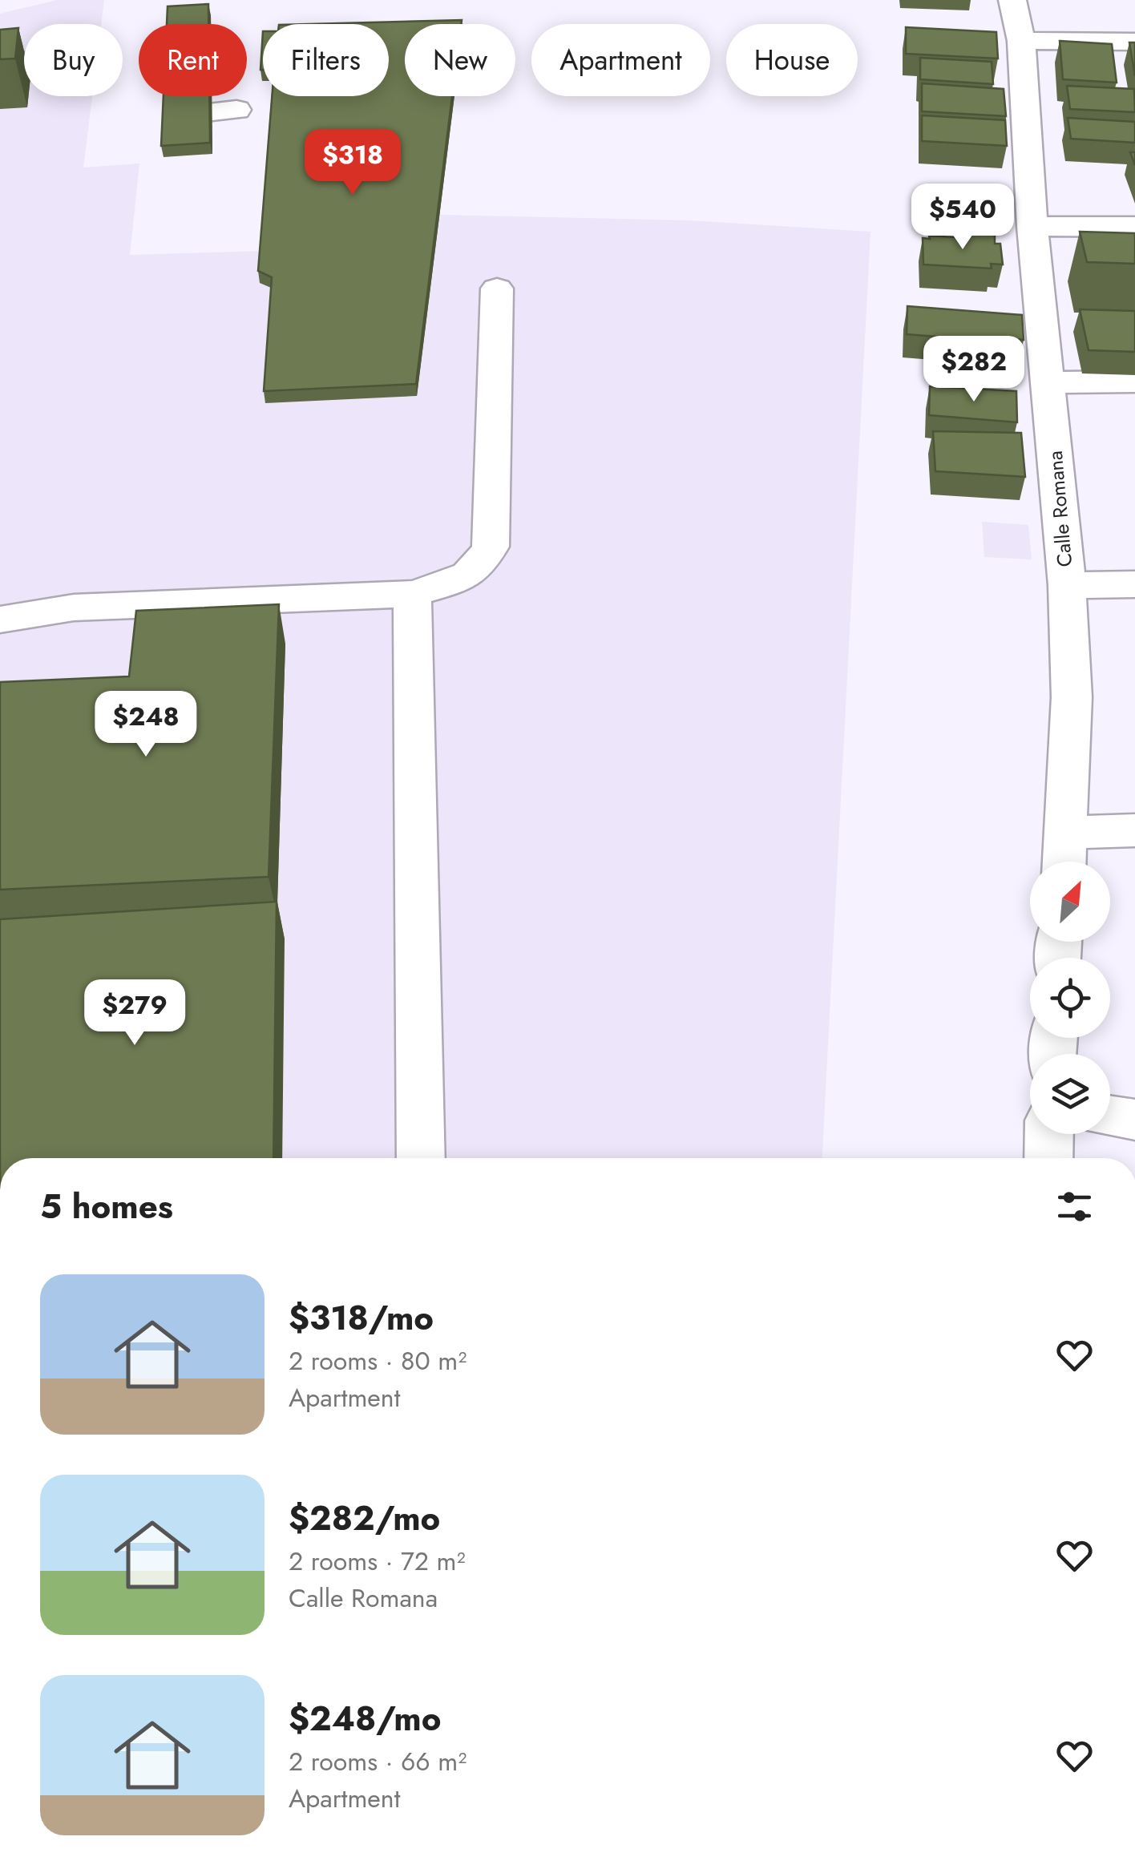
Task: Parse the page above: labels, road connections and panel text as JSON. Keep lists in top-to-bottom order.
{
  "streets": {
    "street": ["Calle Romana"]
  },
  "north": "top right",
  "page": {
    "chip": [
      "Buy",
      "Rent",
      "Filters",
      "New",
      "Apartment",
      "House"
    ],
    "price": [
      "$318",
      "$540",
      "$282",
      "$248",
      "$279"
    ],
    "heading": "5 homes",
    "list": [
      {
        "name": "$318/mo",
        "note": "2 rooms · 80 m² · Apartment"
      },
      {
        "name": "$282/mo",
        "note": "2 rooms · 72 m² · Calle Romana"
      },
      {
        "name": "$248/mo",
        "note": "2 rooms · 66 m² · Apartment"
      }
    ]
  }
}
